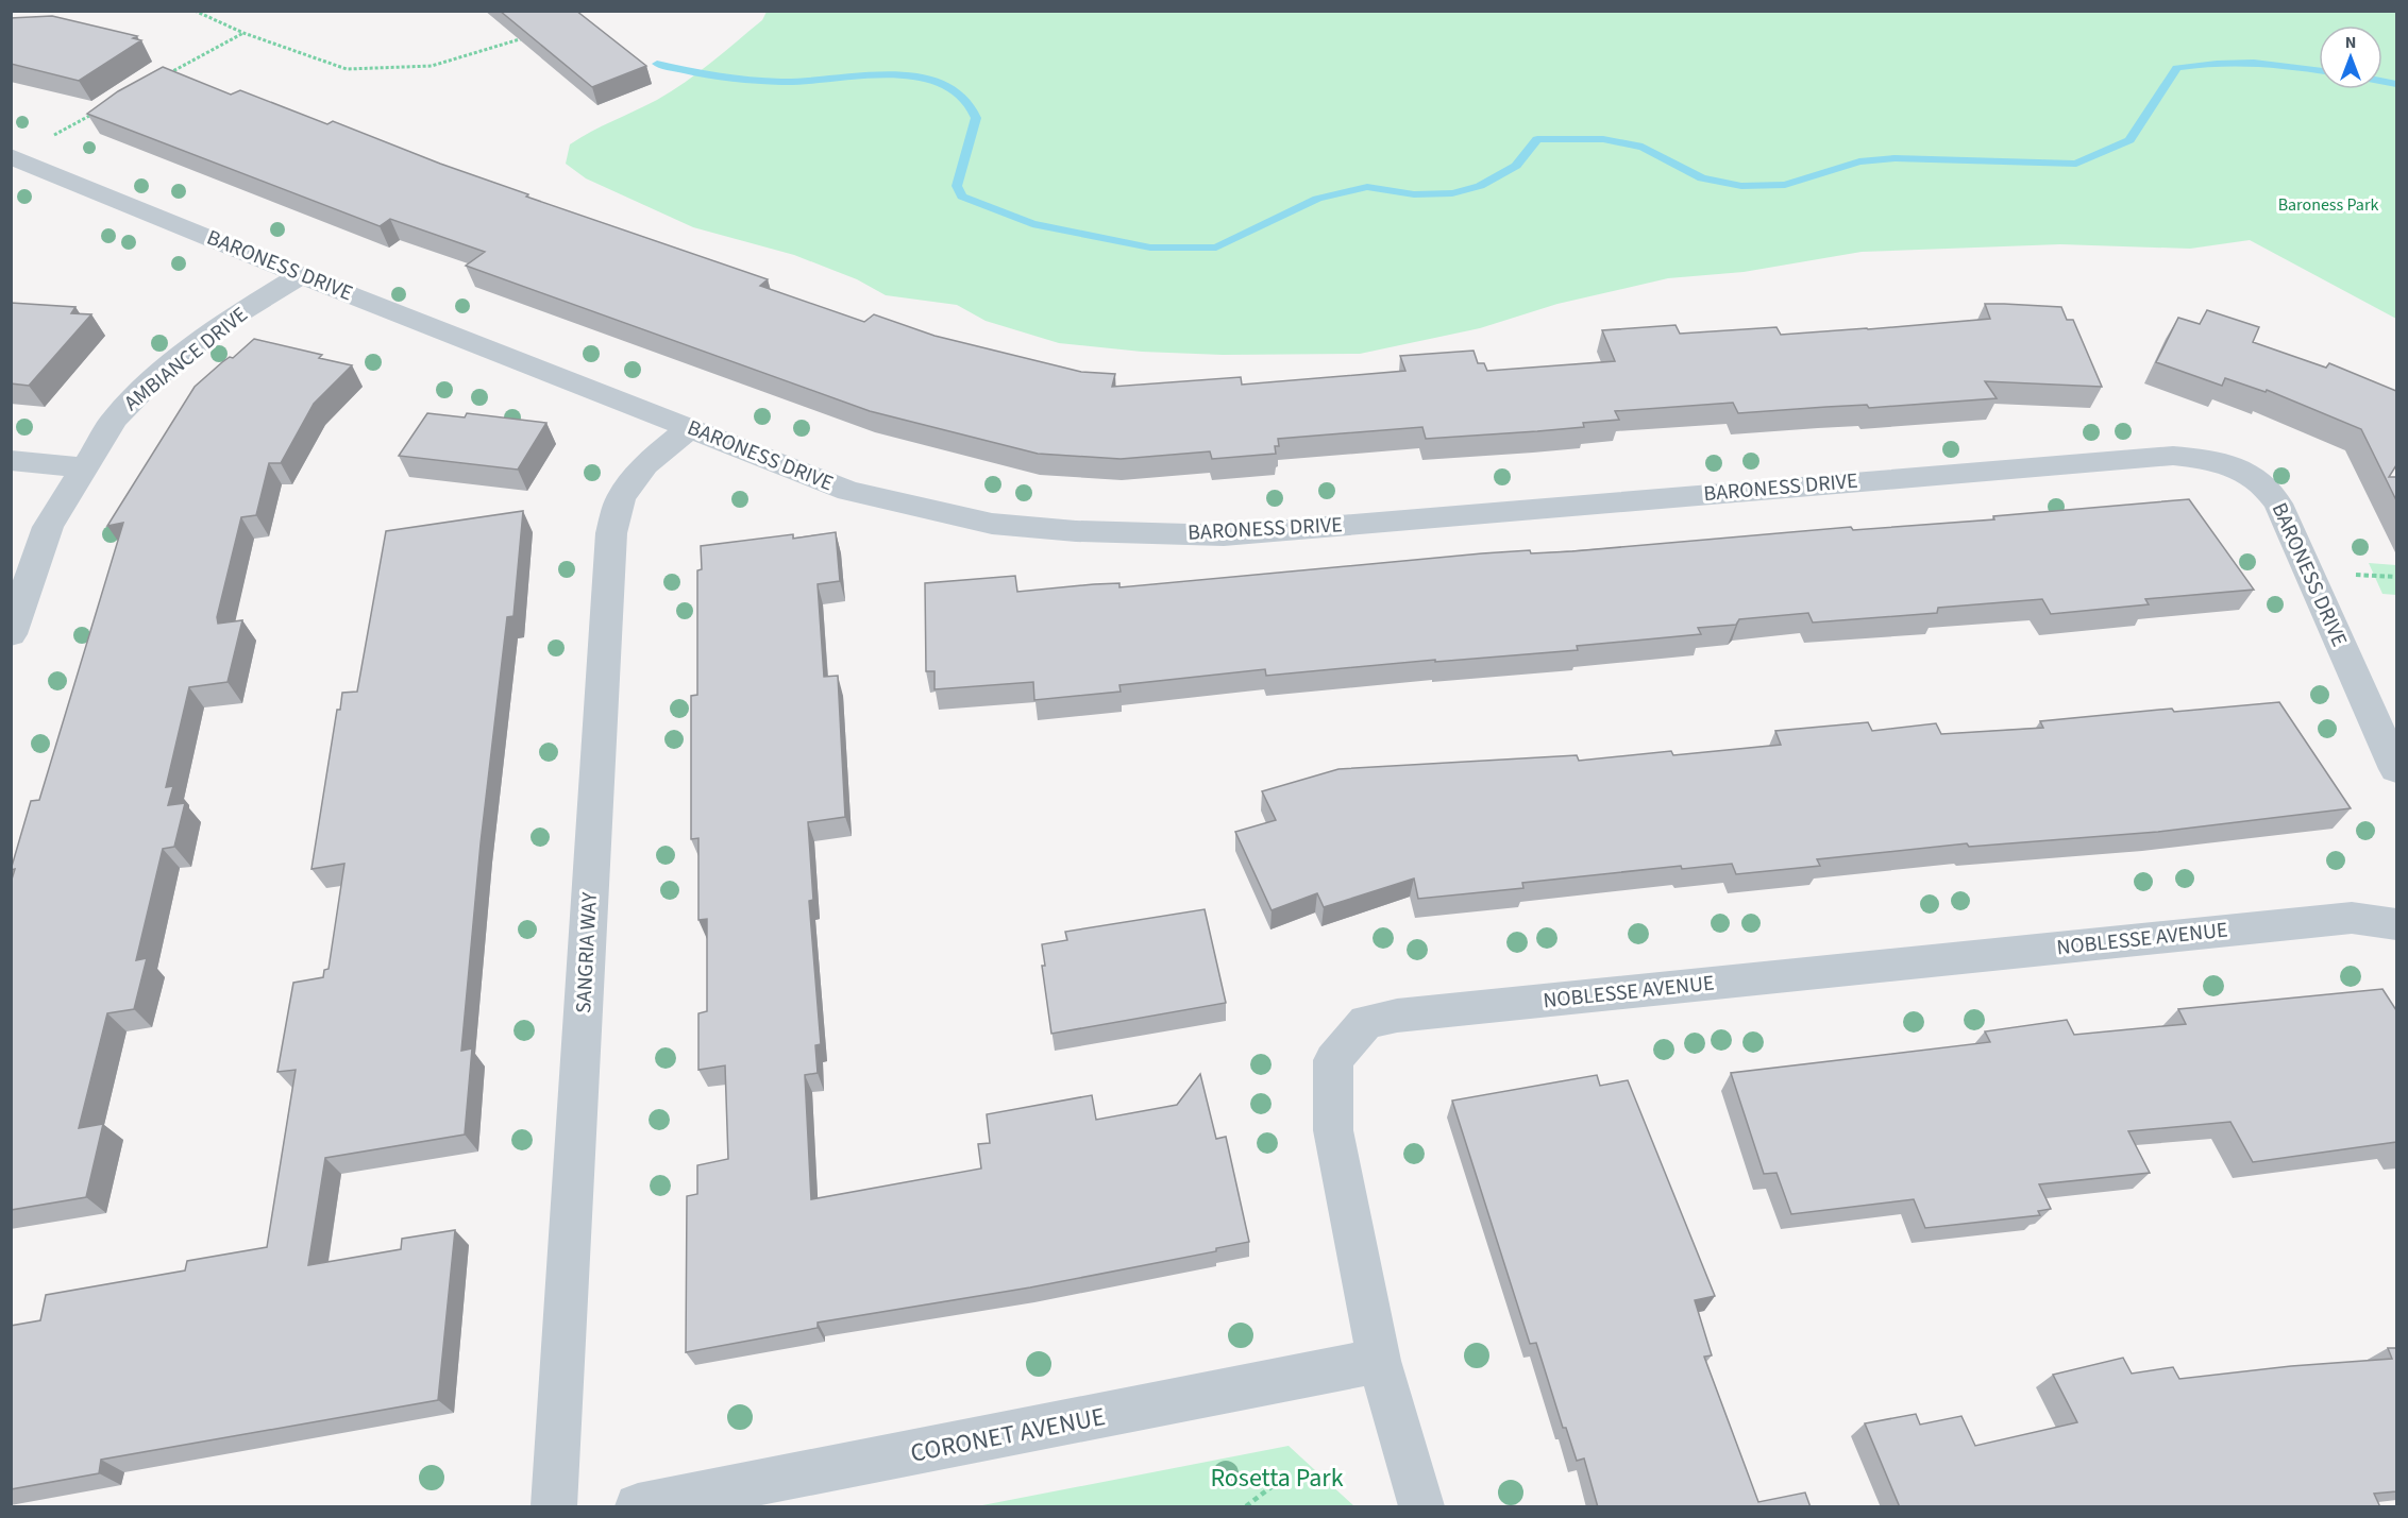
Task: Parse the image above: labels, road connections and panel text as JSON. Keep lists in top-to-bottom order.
{
  "streets": {
    "street": [
      "BARONESS DRIVE",
      "AMBIANCE DRIVE",
      "NOBLESSE AVENUE",
      "SANGRIA WAY",
      "CORONET AVENUE"
    ]
  },
  "crossings": [
    ["BARONESS DRIVE", "AMBIANCE DRIVE"],
    ["BARONESS DRIVE", "SANGRIA WAY"],
    ["NOBLESSE AVENUE", "CORONET AVENUE"]
  ],
  "parks": ["Baroness Park", "Rosetta Park"],
  "north": "top"
}
